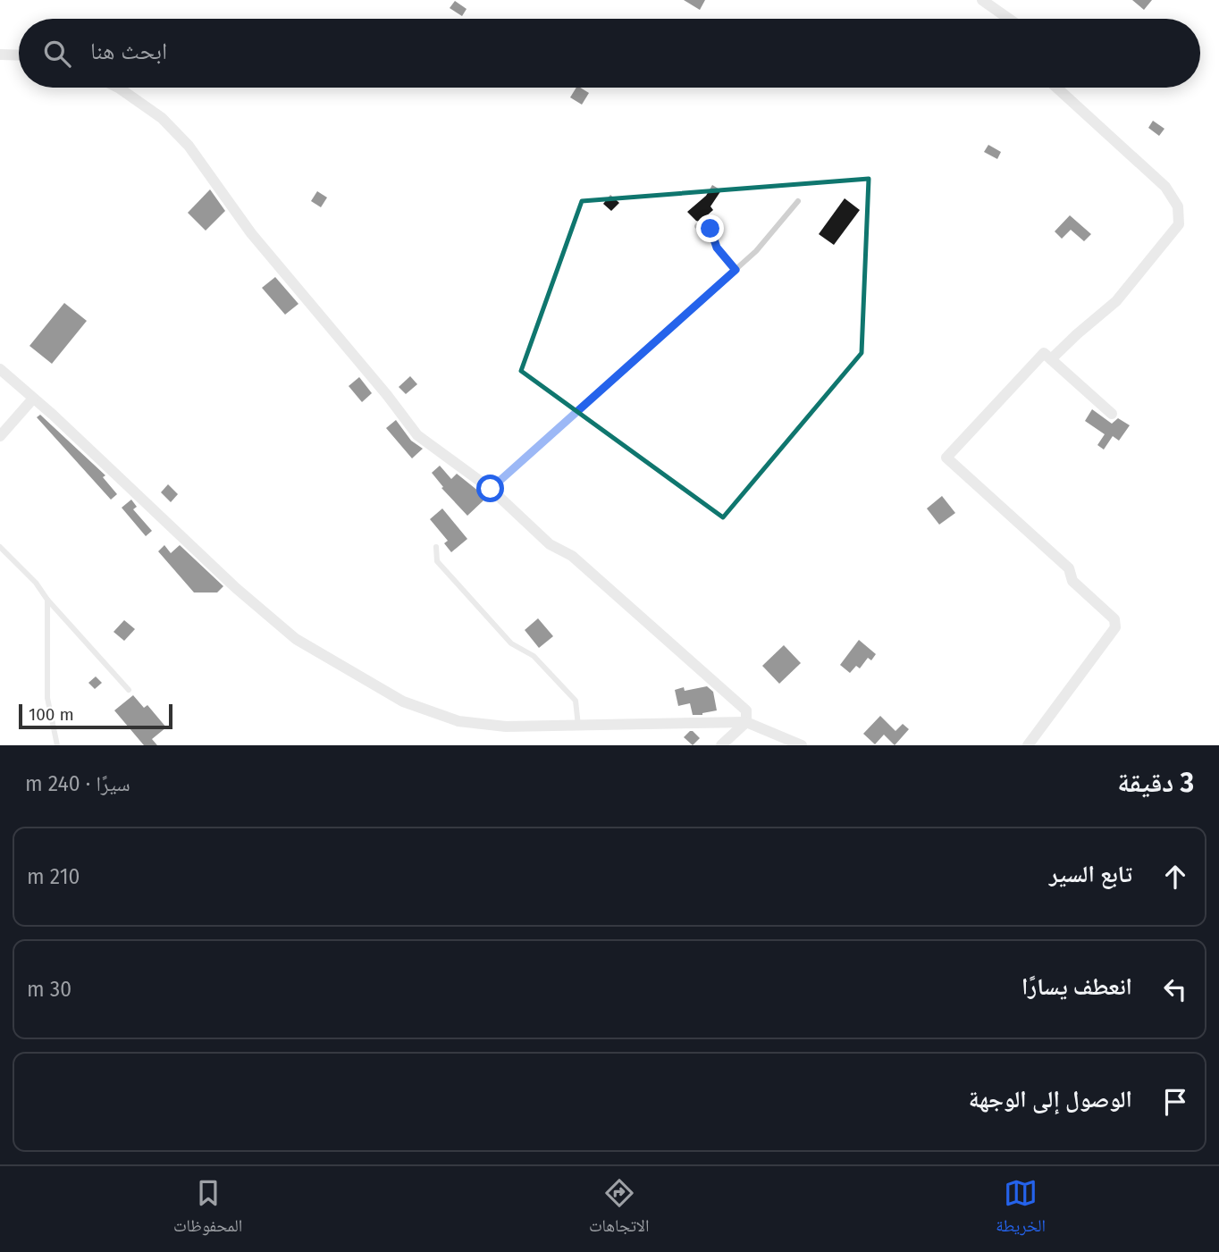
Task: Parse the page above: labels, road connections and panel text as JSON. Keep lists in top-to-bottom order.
{
  "scale_bar": "100 m",
  "page": {
    "search": "ابحث هنا",
    "scale": "100 m",
    "heading": ["3 دقيقة", "سيرًا · 240 m"],
    "list": [
      ["تابع السير", "210 m"],
      ["انعطف يسارًا", "30 m"],
      "الوصول إلى الوجهة"
    ],
    "nav": ["الخريطة", "الاتجاهات", "المحفوظات"]
  }
}
